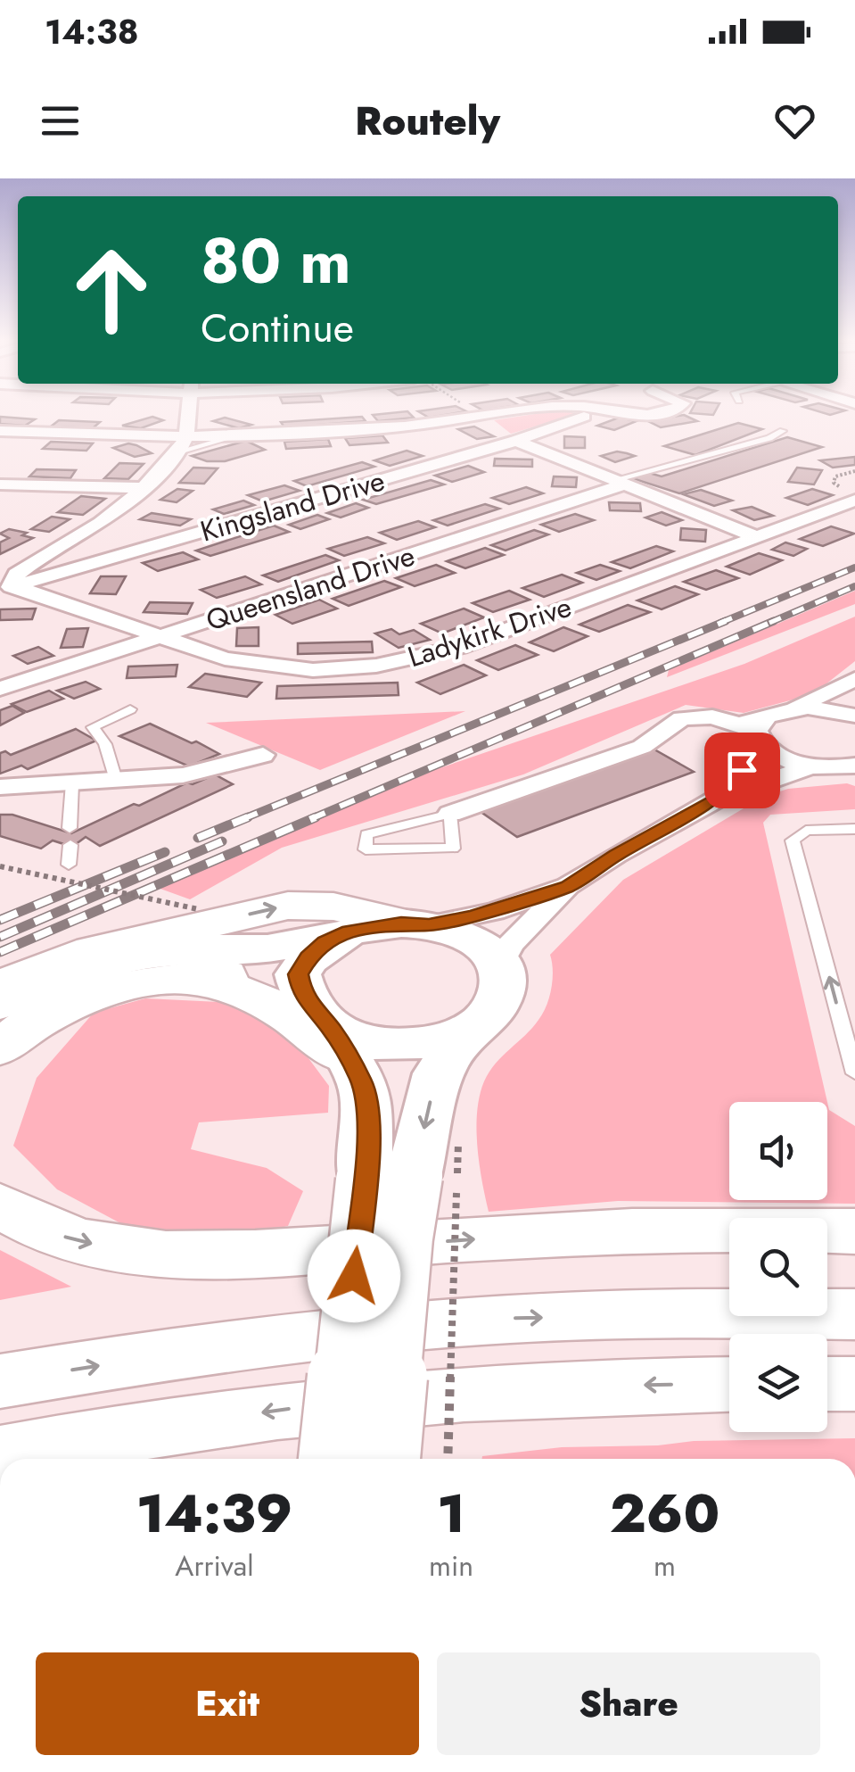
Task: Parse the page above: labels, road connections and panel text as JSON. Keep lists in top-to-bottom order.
{
  "streets": {
    "street": ["Kingsland Drive", "Queensland Drive", "Ladykirk Drive"]
  },
  "crossings": [
    ["Kingsland Drive", "Ladykirk Drive"],
    ["Queensland Drive", "Ladykirk Drive"]
  ],
  "page": {
    "status": "14:38",
    "header": "Routely",
    "turn": ["80 m", "Continue"],
    "eta": [
      "14:39",
      "Arrival",
      "1",
      "min",
      "260",
      "m"
    ],
    "buttons": ["Exit", "Share"]
  }
}
